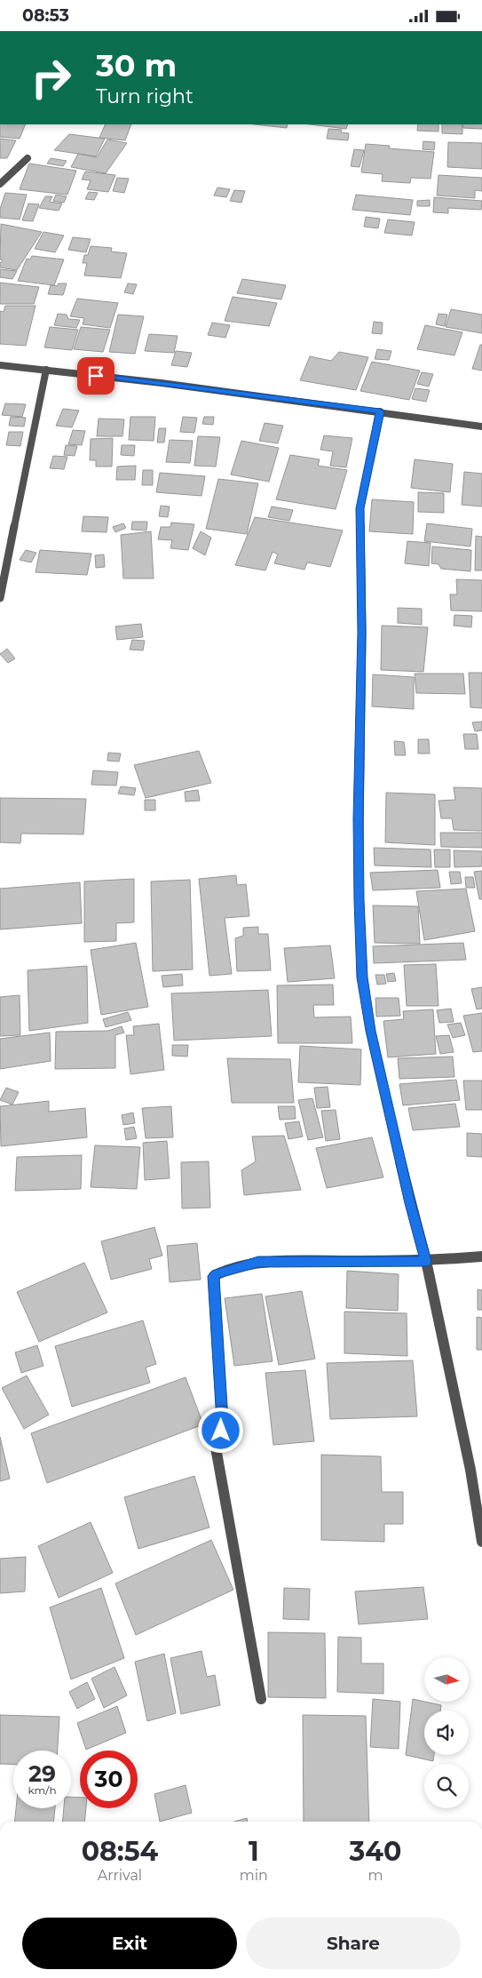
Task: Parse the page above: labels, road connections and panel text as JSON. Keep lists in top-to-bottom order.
{
  "north": "right",
  "page": {
    "status": "08:53",
    "turn": ["30 m", "Turn right"],
    "speed": "29 km/h",
    "limit": "30",
    "eta": [
      "08:54",
      "Arrival",
      "1",
      "min",
      "340",
      "m"
    ],
    "buttons": ["Exit", "Share"]
  }
}
